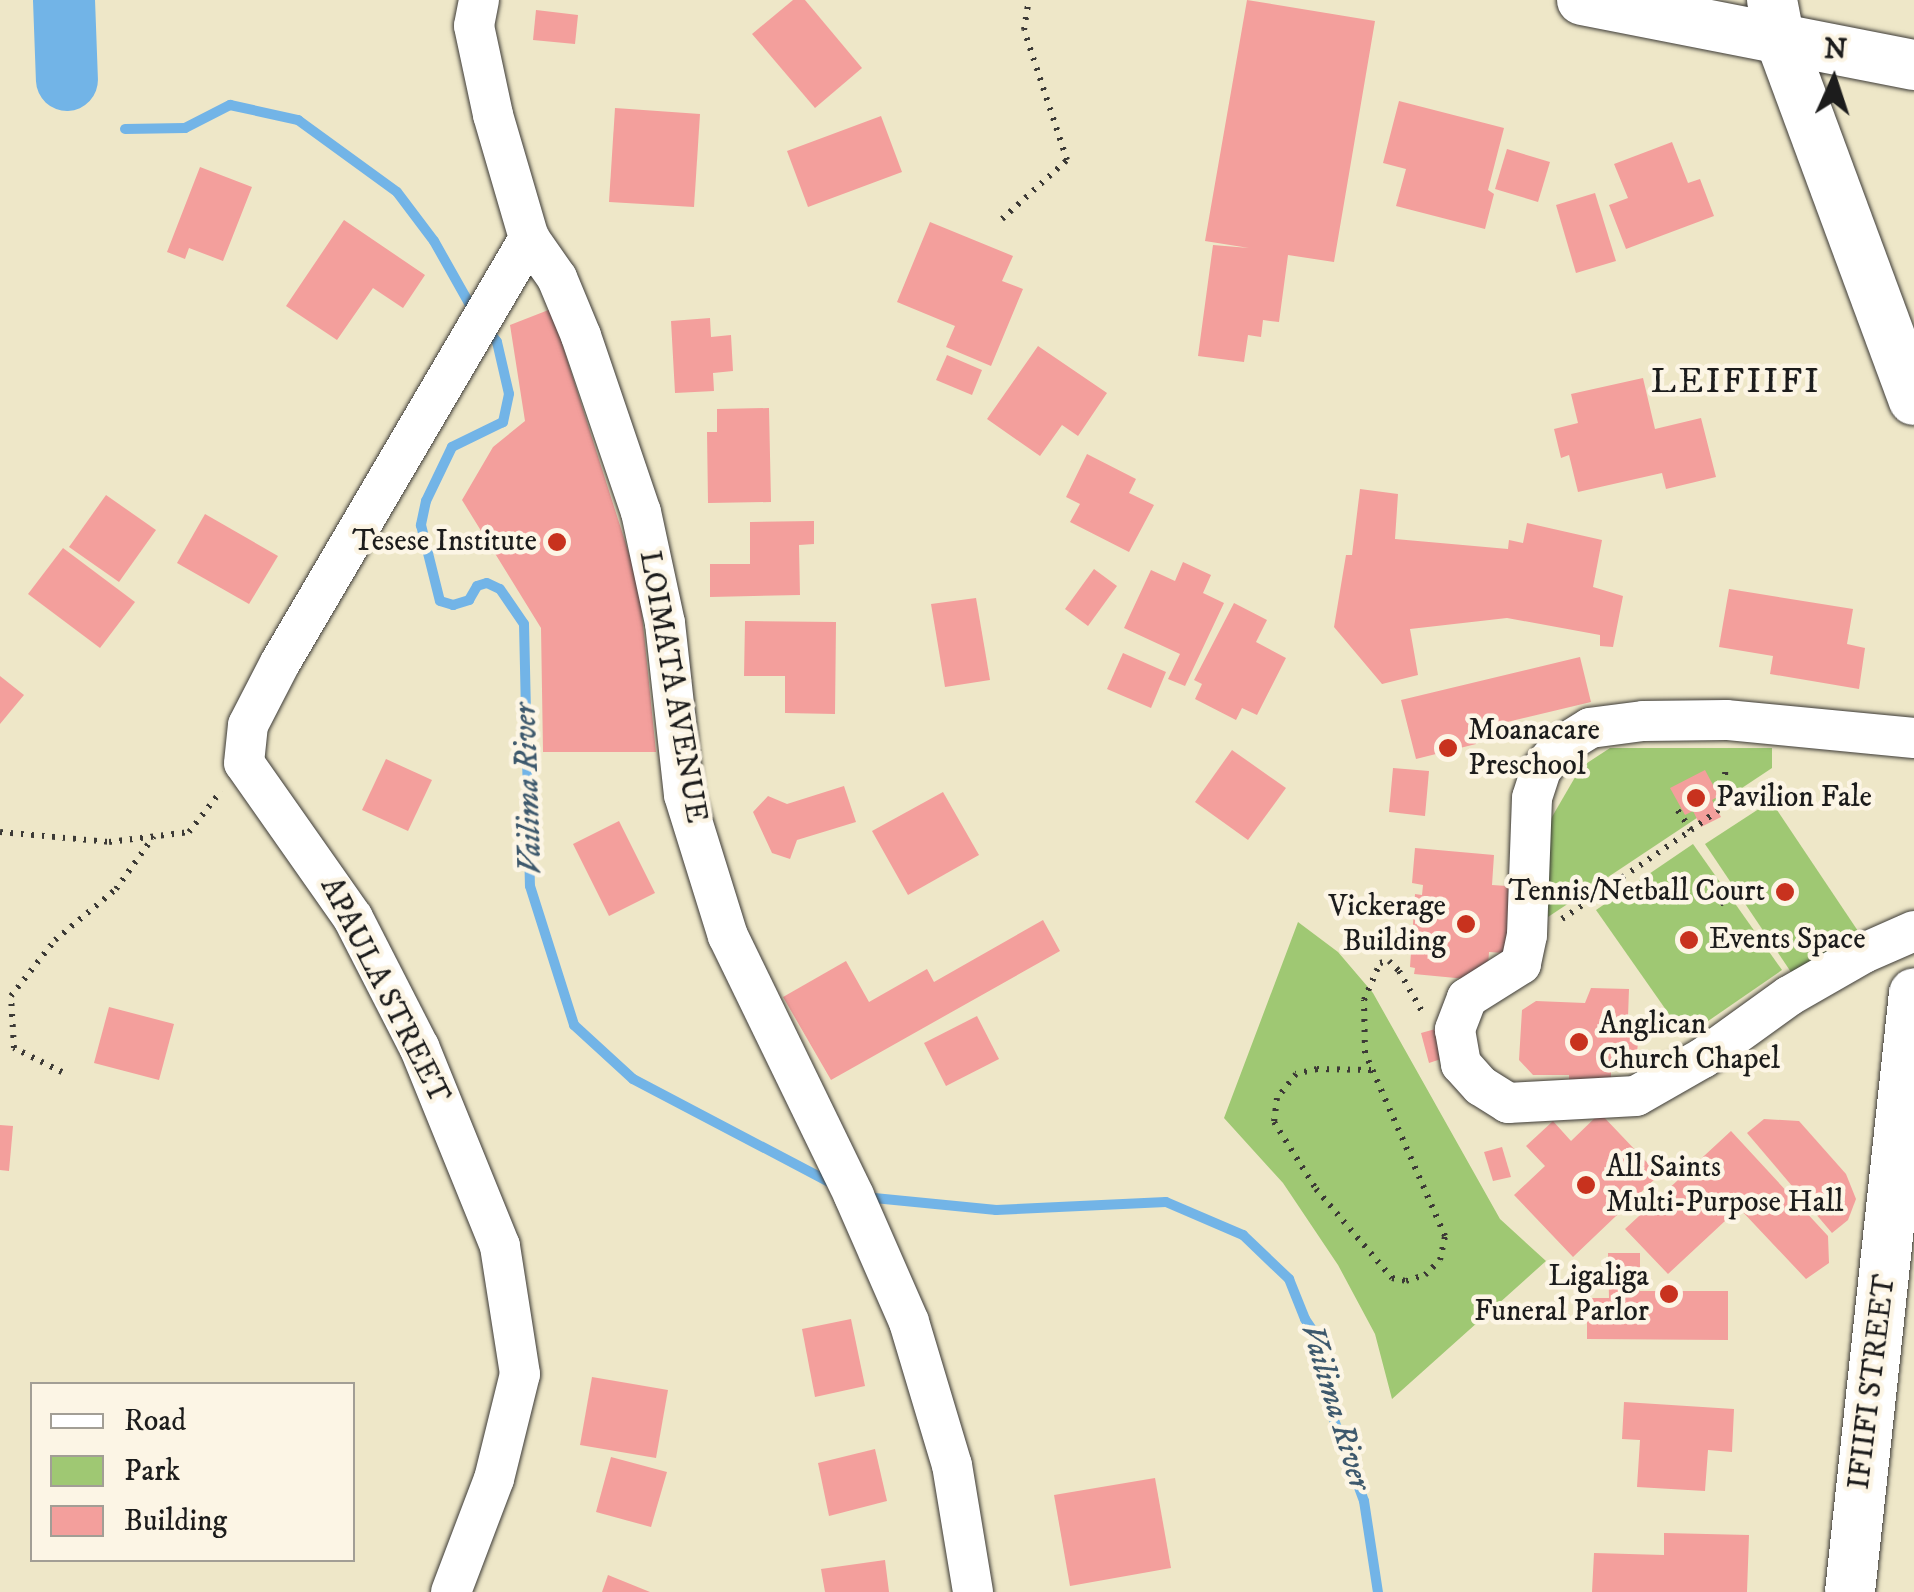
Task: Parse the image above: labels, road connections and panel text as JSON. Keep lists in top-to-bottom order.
{
  "streets": {
    "main road": ["IFIIFI STREET"],
    "street": ["LOIMATA AVENUE", "APAULA STREET"]
  },
  "districts": ["LEIFIIFI"],
  "water": ["Vailima River"],
  "places": [
    "Tesese Institute",
    "Moanacare Preschool",
    "Pavilion Fale",
    "Tennis/Netball Court",
    "Vickerage Building",
    "Events Space",
    "Anglican Church Chapel",
    "All Saints Multi-Purpose Hall",
    "Ligaliga Funeral Parlor"
  ],
  "legend": ["Road", "Park", "Building"],
  "north": "top"
}
